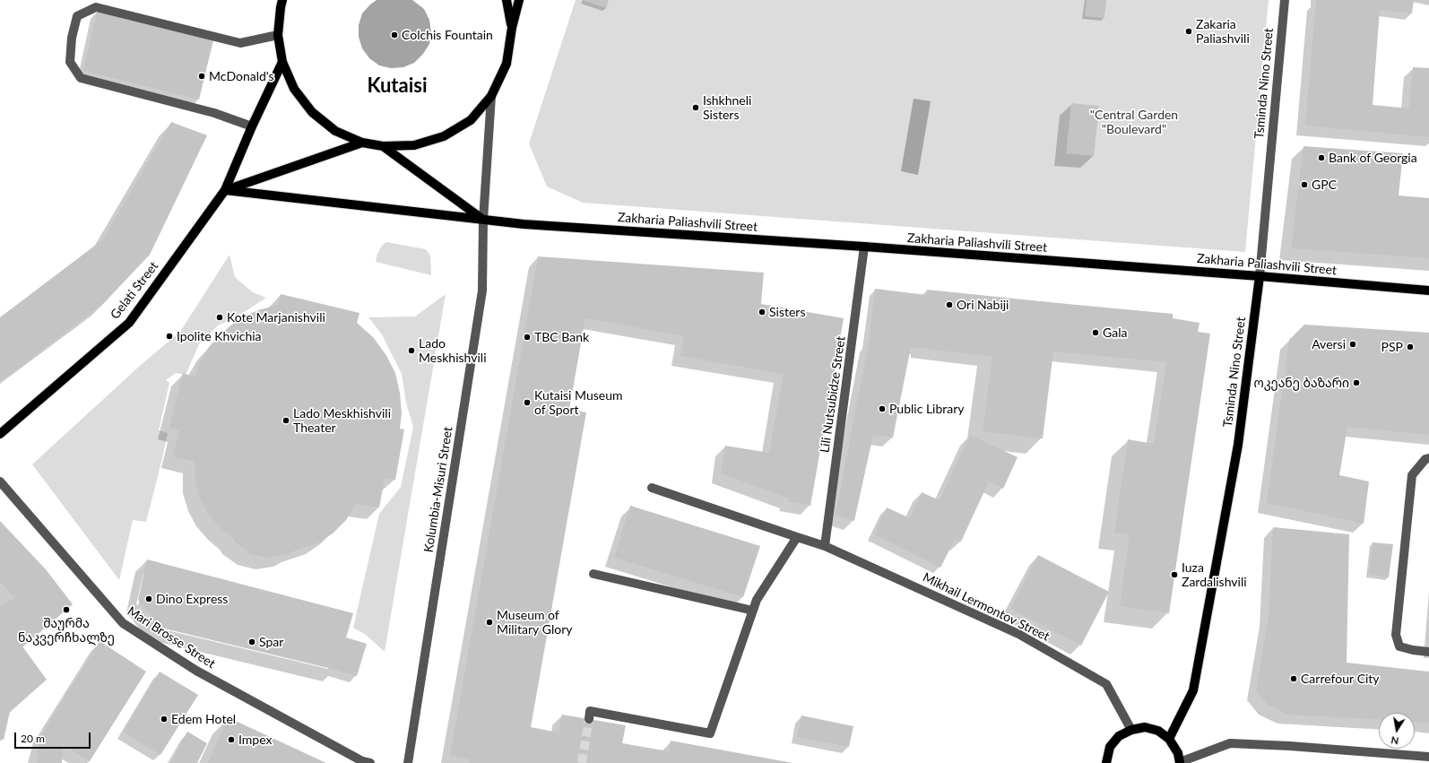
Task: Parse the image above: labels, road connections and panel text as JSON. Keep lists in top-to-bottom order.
{
  "streets": {
    "main road": ["Tsminda Nino Street", "Zakharia Paliashvili Street", "Gelati Street"],
    "street": [
      "Lili Nutsubidze Street",
      "Kolumbia-Misuri Street",
      "Mikhail Lermontov Street",
      "Mari Brosse Street"
    ]
  },
  "crossings": [
    ["Tsminda Nino Street", "Zakharia Paliashvili Street"],
    ["Zakharia Paliashvili Street", "Gelati Street"],
    ["Zakharia Paliashvili Street", "Lili Nutsubidze Street"],
    ["Zakharia Paliashvili Street", "Kolumbia-Misuri Street"],
    ["Lili Nutsubidze Street", "Mikhail Lermontov Street"]
  ],
  "districts": ["Kutaisi"],
  "parks": ["\"Central Garden \"Boulevard\""],
  "places": [
    "Zakaria Paliashvili",
    "Colchis Fountain",
    "McDonald's",
    "Ishkhneli Sisters",
    "Bank of Georgia",
    "GPC",
    "Ori Nabiji",
    "Sisters",
    "Kote Marjanishvili",
    "Gala",
    "Ipolite Khvichia",
    "TBC Bank",
    "Aversi",
    "PSP",
    "Lado Meskhishvili",
    "ოკეანე ბაზარი",
    "Kutaisi Museum of Sport",
    "Public Library",
    "Lado Meskhishvili Theater",
    "Iuza Zardalishvili",
    "Dino Express",
    "შაურმა ნაკვერჩხალზე",
    "Museum of Military Glory",
    "Spar",
    "Carrefour City",
    "Edem Hotel",
    "Impex"
  ],
  "scale_bar": "20 m",
  "north": "bottom"
}
